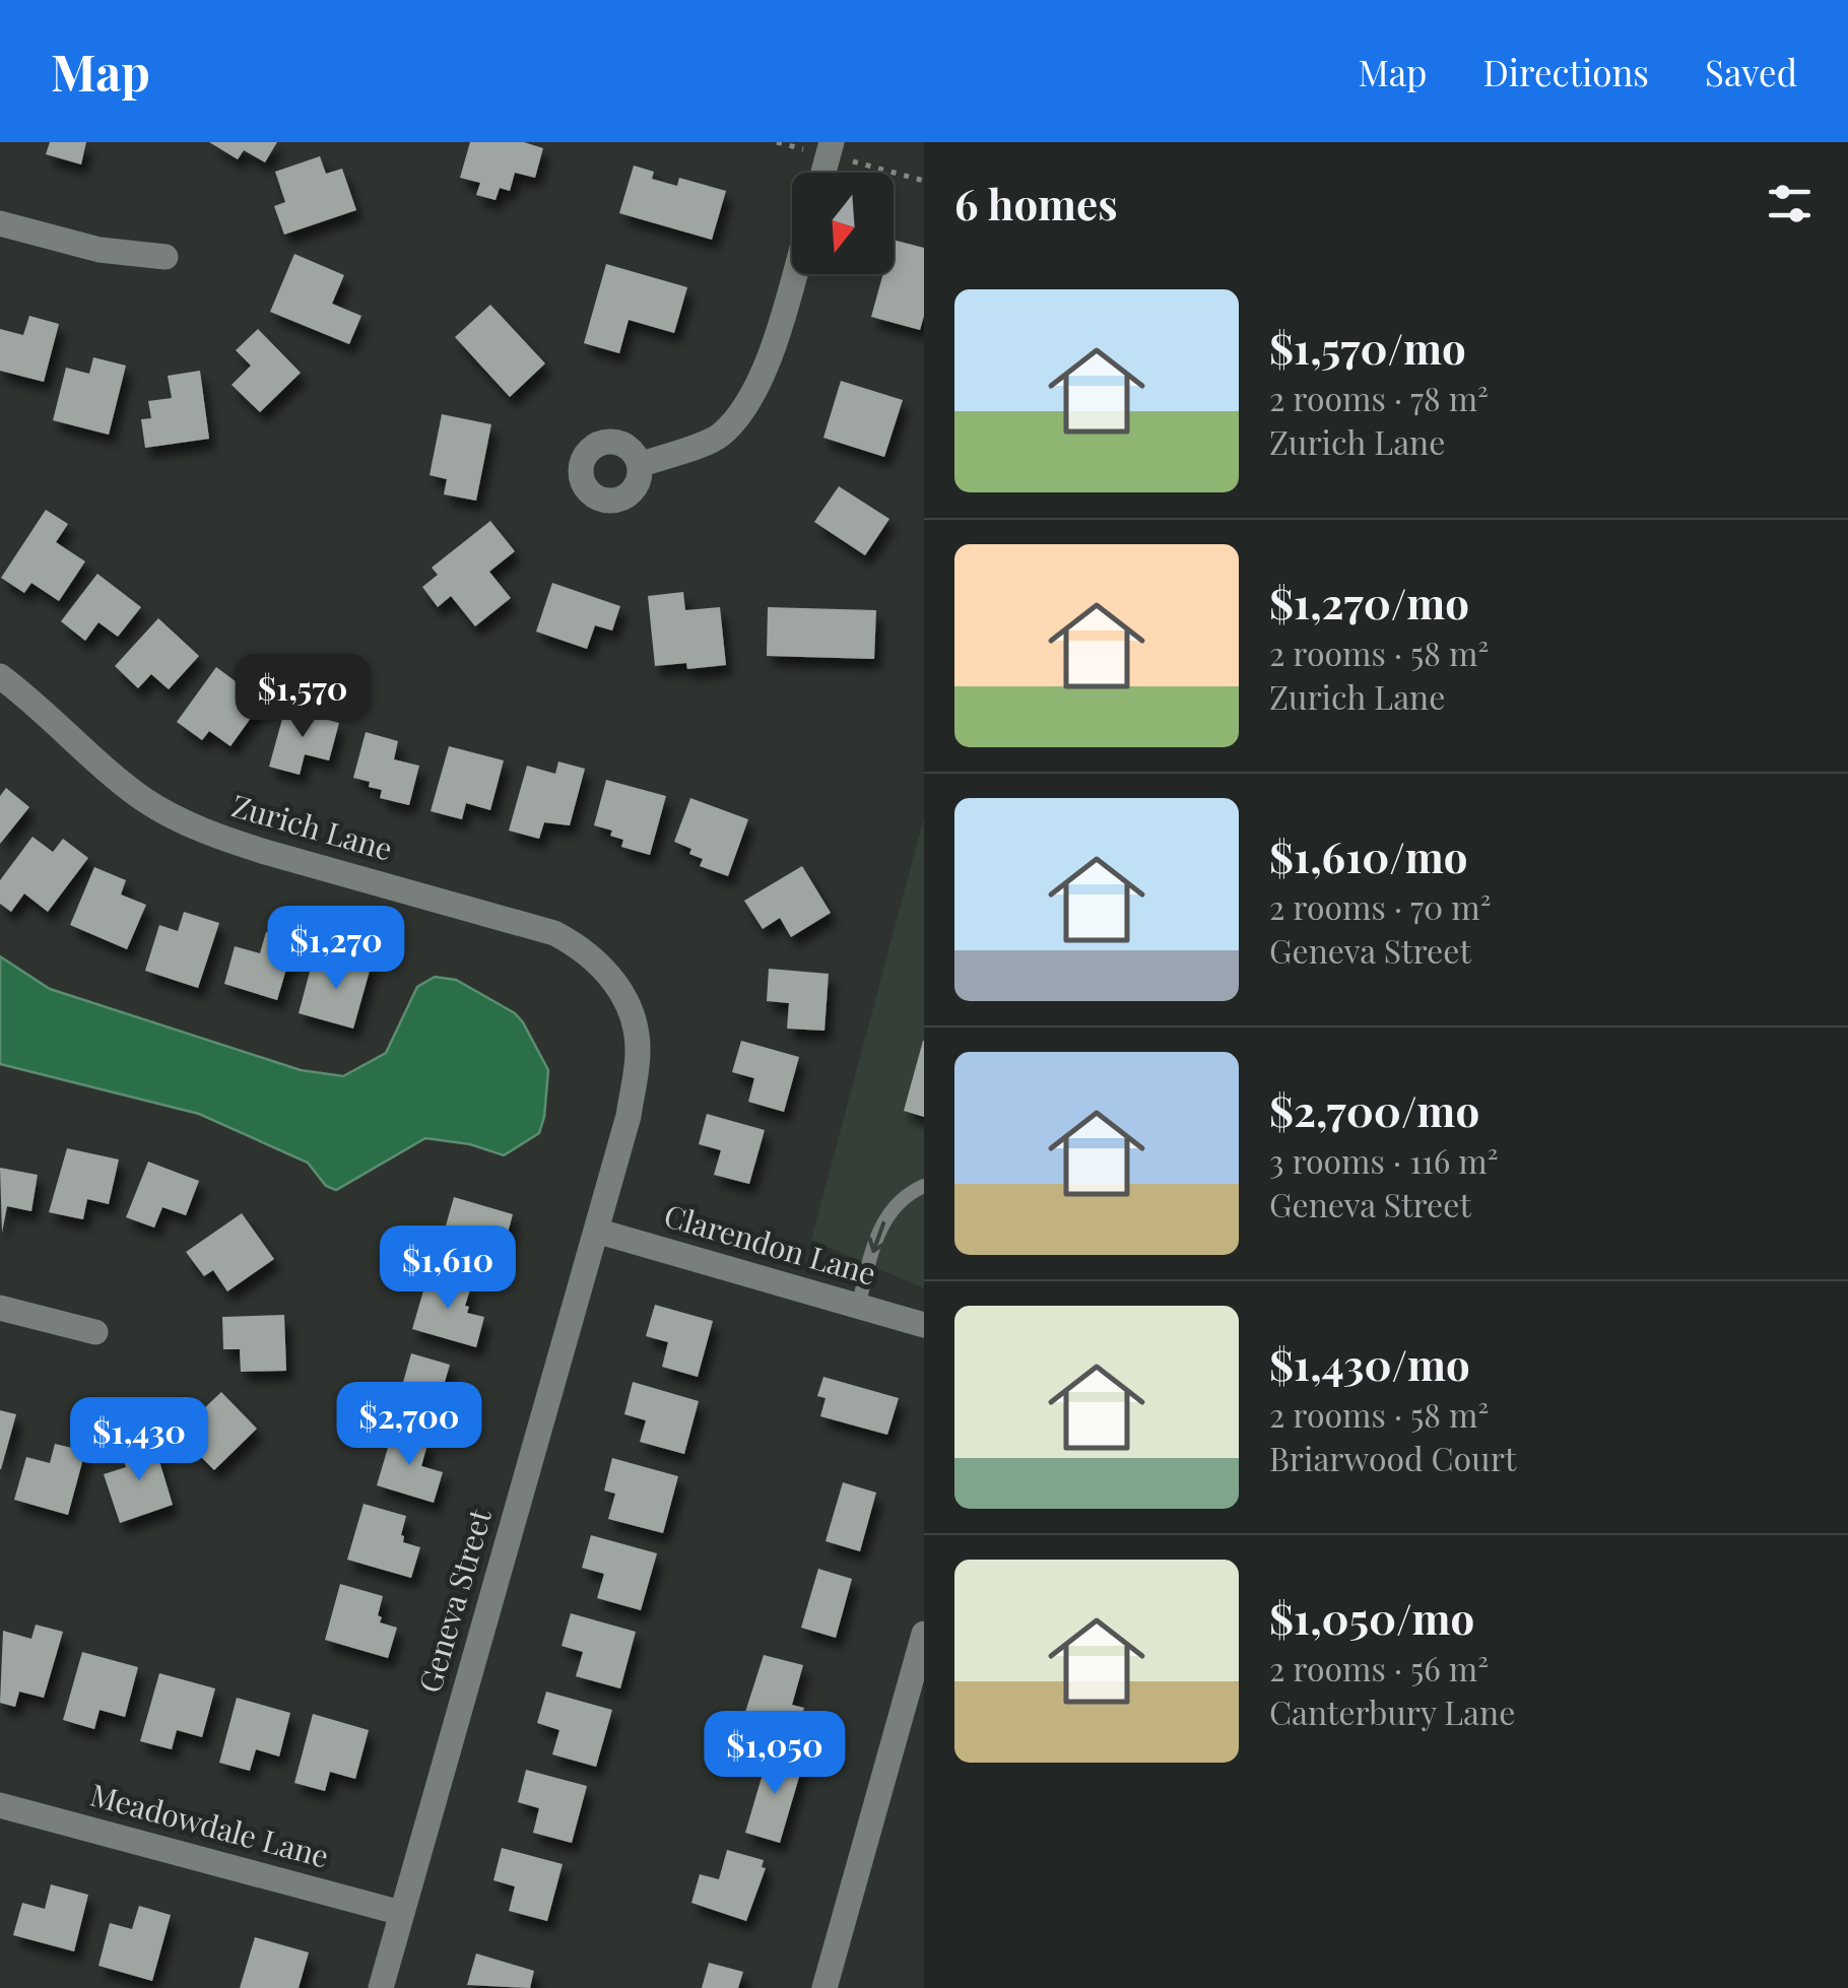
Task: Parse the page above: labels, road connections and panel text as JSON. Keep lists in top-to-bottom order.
{
  "streets": {
    "street": [
      "Zurich Lane",
      "Clarendon Lane",
      "Geneva Street",
      "Meadowdale Lane"
    ]
  },
  "crossings": [
    ["Zurich Lane", "Geneva Street"],
    ["Clarendon Lane", "Geneva Street"],
    ["Geneva Street", "Meadowdale Lane"]
  ],
  "north": "bottom",
  "page": {
    "header": "Map",
    "nav": ["Map", "Directions", "Saved"],
    "heading": "6 homes",
    "list": [
      {
        "name": "$1,570/mo",
        "note": "2 rooms · 78 m² · Zurich Lane"
      },
      {
        "name": "$1,270/mo",
        "note": "2 rooms · 58 m² · Zurich Lane"
      },
      {
        "name": "$1,610/mo",
        "note": "2 rooms · 70 m² · Geneva Street"
      },
      {
        "name": "$2,700/mo",
        "note": "3 rooms · 116 m² · Geneva Street"
      },
      {
        "name": "$1,430/mo",
        "note": "2 rooms · 58 m² · Briarwood Court"
      },
      {
        "name": "$1,050/mo",
        "note": "2 rooms · 56 m² · Canterbury Lane"
      }
    ],
    "price": [
      "$1,570",
      "$1,270",
      "$1,610",
      "$2,700",
      "$1,430",
      "$1,050"
    ]
  }
}
